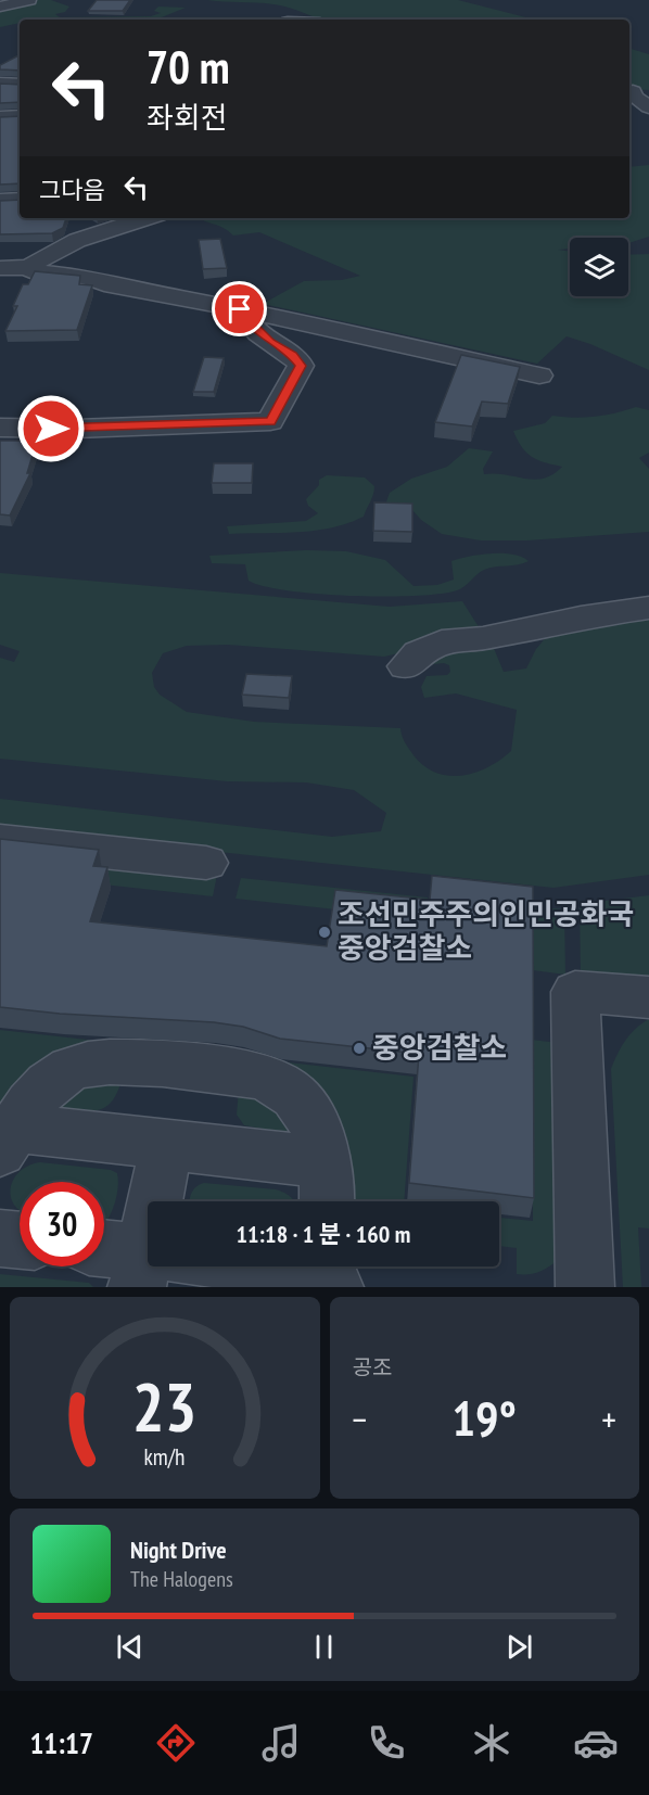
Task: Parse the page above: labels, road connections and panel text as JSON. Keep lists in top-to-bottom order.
{
  "places": ["조선민주주의인민공화국 중앙검찰소", "중앙검찰소"],
  "page": {
    "turn": ["70 m", "좌회전"],
    "then": "그다음",
    "limit": "30",
    "trip": "11:18 · 1 분 · 160 m",
    "tile": "공조",
    "heat": ["−", "19°", "+"],
    "song": ["Night Drive", "The Halogens"],
    "tabs": "11:17",
    "gauge": ["23", "km/h"]
  }
}
